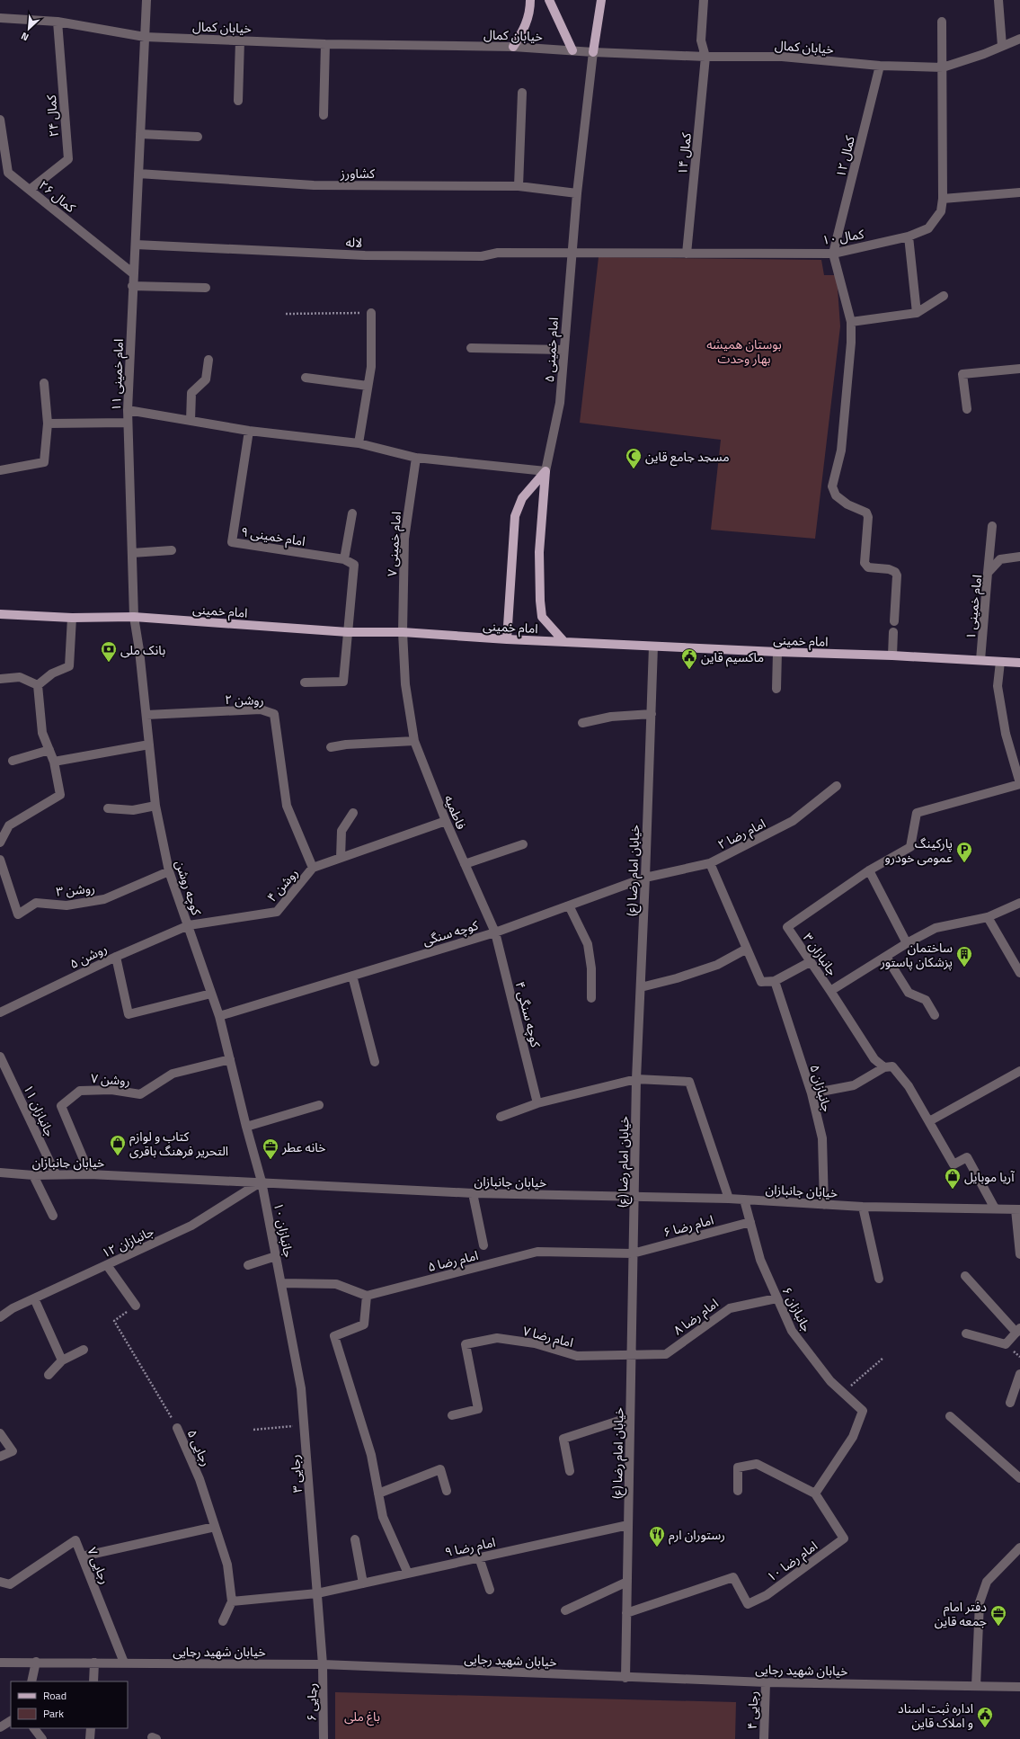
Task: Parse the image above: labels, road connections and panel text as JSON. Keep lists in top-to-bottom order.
{
  "streets": {
    "main road": ["امام خمینی"],
    "street": [
      "خیابان کمال",
      "کمال ۲۴",
      "کمال ۱۴",
      "کمال ۱۲",
      "کشاورز",
      "کمال ۲۶",
      "کمال ۱۰",
      "لاله",
      "امام خمینی ۵",
      "امام خمینی ۱۱",
      "امام خمینی ۹",
      "امام خمینی ۷",
      "امام خمینی ۱",
      "روشن ۲",
      "فاطمیه",
      "امام رضا ۲",
      "خیابان امام رضا (ع)",
      "روشن ۴",
      "کوچه روشن",
      "روشن ۳",
      "کوچه سنگی",
      "جانبازان ۳",
      "روشن ۵",
      "کوچه سنگی ۴",
      "روشن ۷",
      "جانبازان ۵",
      "جانبازان ۱۱",
      "خیابان جانبازان",
      "امام رضا ۶",
      "جانبازان ۱۰",
      "جانبازان ۱۲",
      "امام رضا ۵",
      "جانبازان ۶",
      "امام رضا ۸",
      "امام رضا ۷",
      "رجایی ۵",
      "رجایی ۳",
      "امام رضا ۹",
      "امام رضا ۱۰",
      "رجایی ۷",
      "خیابان شهید رجایی",
      "رجایی ۶",
      "رجایی ۴"
    ]
  },
  "crossings": [
    ["خیابان کمال", "کمال ۲۴"],
    ["خیابان کمال", "کمال ۱۴"],
    ["خیابان کمال", "کمال ۱۲"],
    ["خیابان کمال", "کمال ۱۰"],
    ["خیابان کمال", "امام خمینی ۵"],
    ["خیابان کمال", "امام خمینی ۱۱"],
    ["کمال ۲۴", "کمال ۲۶"],
    ["کمال ۱۴", "کمال ۱۰"],
    ["کمال ۱۲", "کمال ۱۰"],
    ["کشاورز", "امام خمینی ۵"],
    ["کشاورز", "امام خمینی ۱۱"],
    ["کمال ۲۶", "امام خمینی ۱۱"],
    ["کمال ۱۰", "لاله"],
    ["کمال ۱۰", "امام خمینی ۵"],
    ["لاله", "امام خمینی ۵"],
    ["لاله", "امام خمینی ۱۱"],
    ["امام خمینی ۱۱", "امام خمینی"],
    ["امام خمینی ۱۱", "کوچه روشن"],
    ["امام خمینی ۷", "امام خمینی"],
    ["امام خمینی ۷", "فاطمیه"],
    ["امام خمینی ۱", "امام خمینی"],
    ["امام خمینی", "خیابان امام رضا (ع)"],
    ["روشن ۲", "روشن ۴"],
    ["روشن ۲", "کوچه روشن"],
    ["فاطمیه", "روشن ۴"],
    ["فاطمیه", "کوچه سنگی ۴"],
    ["امام رضا ۲", "خیابان امام رضا (ع)"],
    ["امام رضا ۲", "کوچه سنگی"],
    ["خیابان امام رضا (ع)", "خیابان جانبازان"],
    ["خیابان امام رضا (ع)", "امام رضا ۶"],
    ["خیابان امام رضا (ع)", "امام رضا ۵"],
    ["خیابان امام رضا (ع)", "امام رضا ۸"],
    ["خیابان امام رضا (ع)", "امام رضا ۷"],
    ["خیابان امام رضا (ع)", "امام رضا ۹"],
    ["خیابان امام رضا (ع)", "امام رضا ۱۰"],
    ["خیابان امام رضا (ع)", "خیابان شهید رجایی"],
    ["روشن ۴", "کوچه روشن"],
    ["روشن ۴", "روشن ۵"],
    ["کوچه روشن", "روشن ۳"],
    ["کوچه روشن", "کوچه سنگی"],
    ["کوچه روشن", "روشن ۵"],
    ["کوچه روشن", "روشن ۷"],
    ["کوچه روشن", "جانبازان ۱۰"],
    ["کوچه سنگی", "کوچه سنگی ۴"],
    ["جانبازان ۳", "خیابان جانبازان"],
    ["روشن ۷", "خیابان جانبازان"],
    ["جانبازان ۵", "خیابان جانبازان"],
    ["جانبازان ۱۱", "خیابان جانبازان"],
    ["خیابان جانبازان", "جانبازان ۱۰"],
    ["خیابان جانبازان", "جانبازان ۱۲"],
    ["خیابان جانبازان", "جانبازان ۶"],
    ["امام رضا ۶", "امام رضا ۵"],
    ["امام رضا ۶", "جانبازان ۶"],
    ["جانبازان ۱۰", "جانبازان ۱۲"],
    ["جانبازان ۱۰", "رجایی ۳"],
    ["جانبازان ۶", "امام رضا ۸"],
    ["جانبازان ۶", "امام رضا ۱۰"],
    ["امام رضا ۸", "امام رضا ۷"],
    ["رجایی ۵", "امام رضا ۹"],
    ["رجایی ۳", "امام رضا ۹"],
    ["رجایی ۳", "خیابان شهید رجایی"],
    ["رجایی ۳", "رجایی ۶"],
    ["رجایی ۷", "خیابان شهید رجایی"],
    ["خیابان شهید رجایی", "رجایی ۶"],
    ["خیابان شهید رجایی", "رجایی ۴"]
  ],
  "parks": ["بوستان همیشه بهار وحدت", "باغ ملی"],
  "places": {
    "mosque": ["مسجد جامع قاین"],
    "bank": ["بانک ملی"],
    "public building": ["ماکسیم قاین", "اداره ثبت اسناد و املاک قاین"],
    "parking": ["پارکینگ عمومی خودرو"],
    "building": ["ساختمان پزشکان پاستور"],
    "shop": ["کتاب و لوازم التحریر فرهنگ باقری", "آریا موبایل"],
    "office": ["خانه عطر", "دفتر امام جمعه قاین"],
    "restaurant": ["رستوران ارم"]
  },
  "legend": ["Road", "Park"],
  "north": "bottom left"
}
